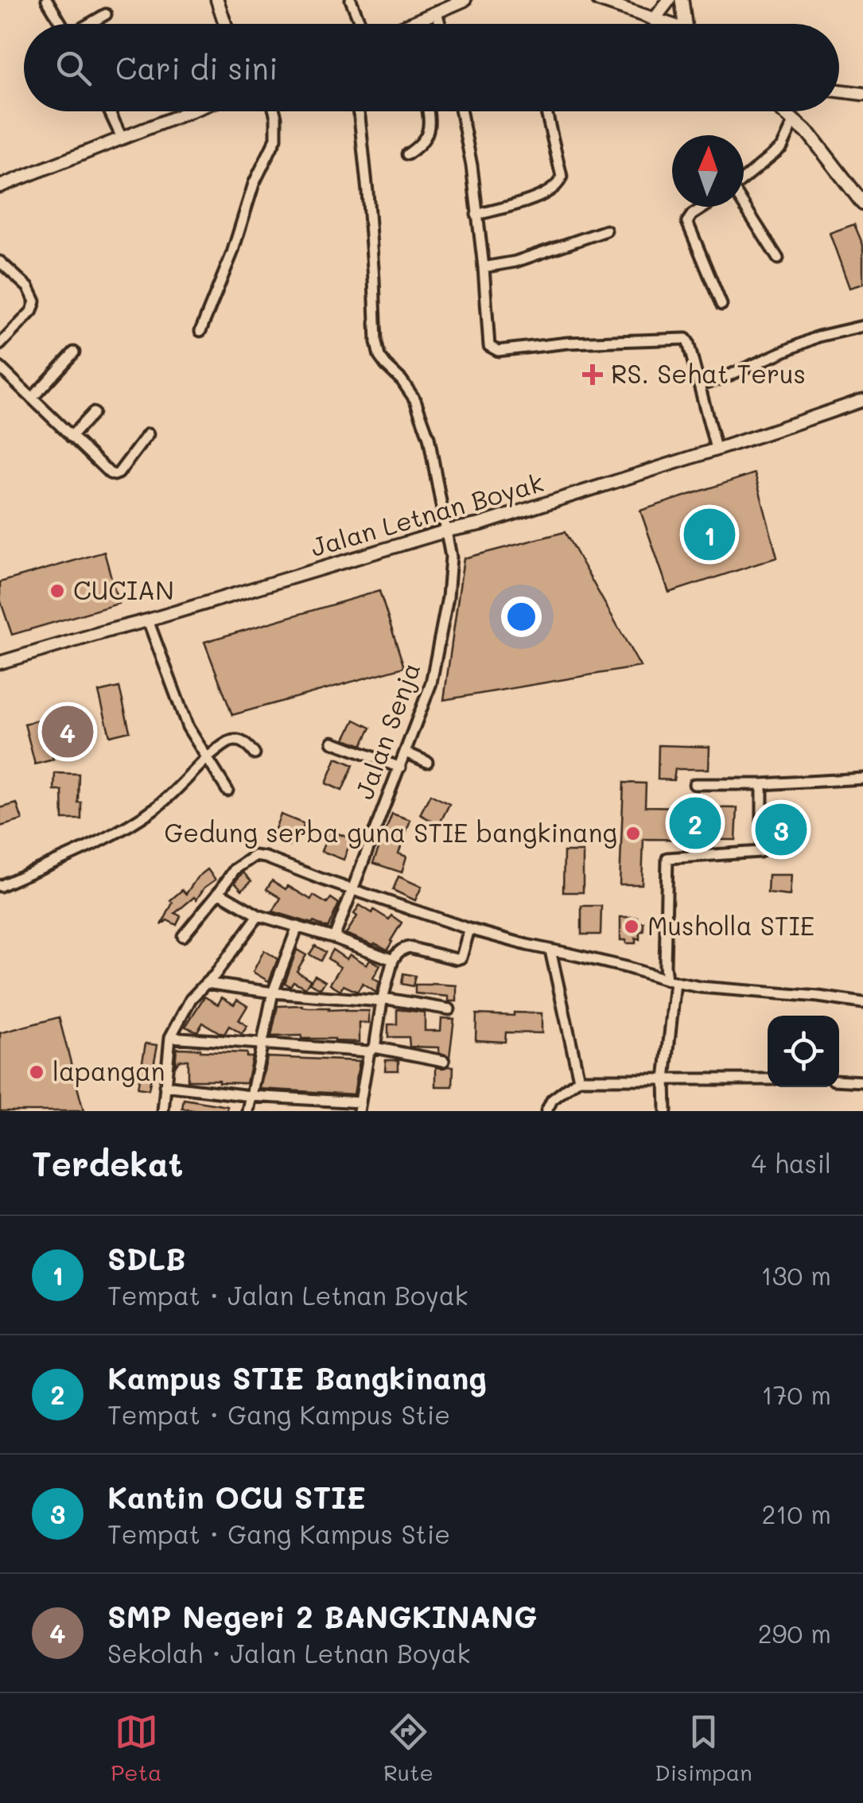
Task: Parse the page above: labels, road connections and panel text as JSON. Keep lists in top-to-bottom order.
{
  "streets": {
    "street": ["Jalan Letnan Boyak", "Jalan Senja"]
  },
  "crossings": [
    ["Jalan Letnan Boyak", "Jalan Senja"]
  ],
  "places": {
    "health": ["RS. Sehat Terus"],
    "other": [
      "CUCIAN",
      "Gedung serba guna STIE bangkinang",
      "Musholla STIE",
      "lapangan"
    ]
  },
  "north": "top",
  "page": {
    "search": "Cari di sini",
    "pins": [
      "1",
      "4",
      "2",
      "3"
    ],
    "heading": ["Terdekat", "4 hasil"],
    "list": [
      {
        "mark": "1",
        "name": "SDLB",
        "note": "Tempat · Jalan Letnan Boyak",
        "value": "130 m"
      },
      {
        "mark": "2",
        "name": "Kampus STIE Bangkinang",
        "note": "Tempat · Gang Kampus Stie",
        "value": "170 m"
      },
      {
        "mark": "3",
        "name": "Kantin OCU STIE",
        "note": "Tempat · Gang Kampus Stie",
        "value": "210 m"
      },
      {
        "mark": "4",
        "name": "SMP Negeri 2 BANGKINANG",
        "note": "Sekolah · Jalan Letnan Boyak",
        "value": "290 m"
      }
    ],
    "nav": ["Peta", "Rute", "Disimpan"]
  }
}
